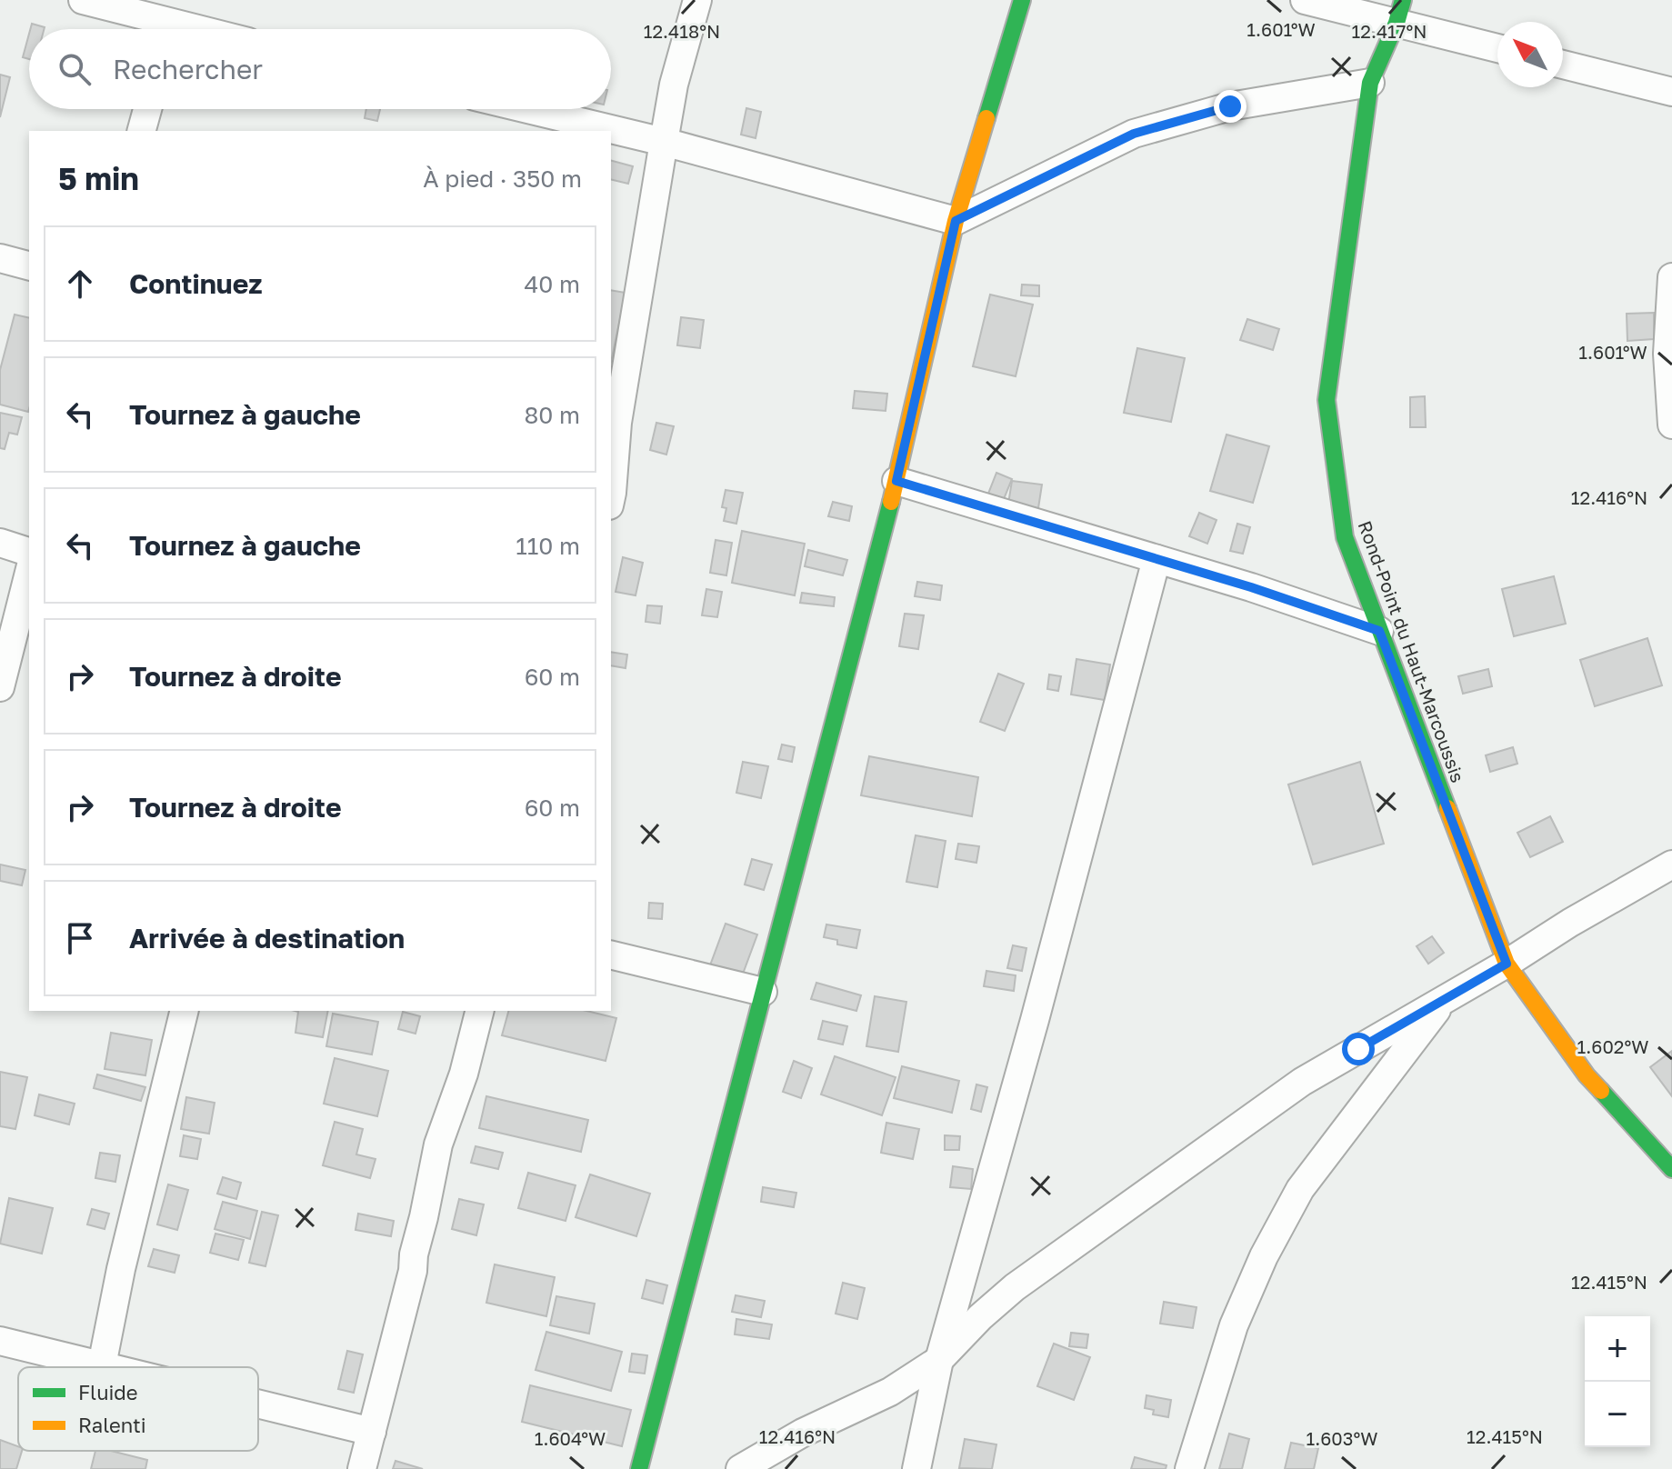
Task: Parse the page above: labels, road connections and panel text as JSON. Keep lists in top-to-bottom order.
{
  "streets": {
    "street": ["Rond-Point du Haut-Marcoussis"]
  },
  "legend": ["Fluide", "Ralenti"],
  "north": "top left",
  "page": {
    "search": "Rechercher",
    "heading": ["5 min", "À pied · 350 m"],
    "list": [
      ["Continuez", "40 m"],
      ["Tournez à gauche", "80 m"],
      ["Tournez à gauche", "110 m"],
      ["Tournez à droite", "60 m"],
      ["Tournez à droite", "60 m"],
      "Arrivée à destination"
    ],
    "map_buttons": ["+", "−"]
  },
  "coordinates": [
    "1.601°W",
    "12.418°N",
    "12.417°N",
    "12.416°N",
    "1.602°W",
    "12.415°N",
    "1.604°W",
    "1.603°W"
  ]
}
